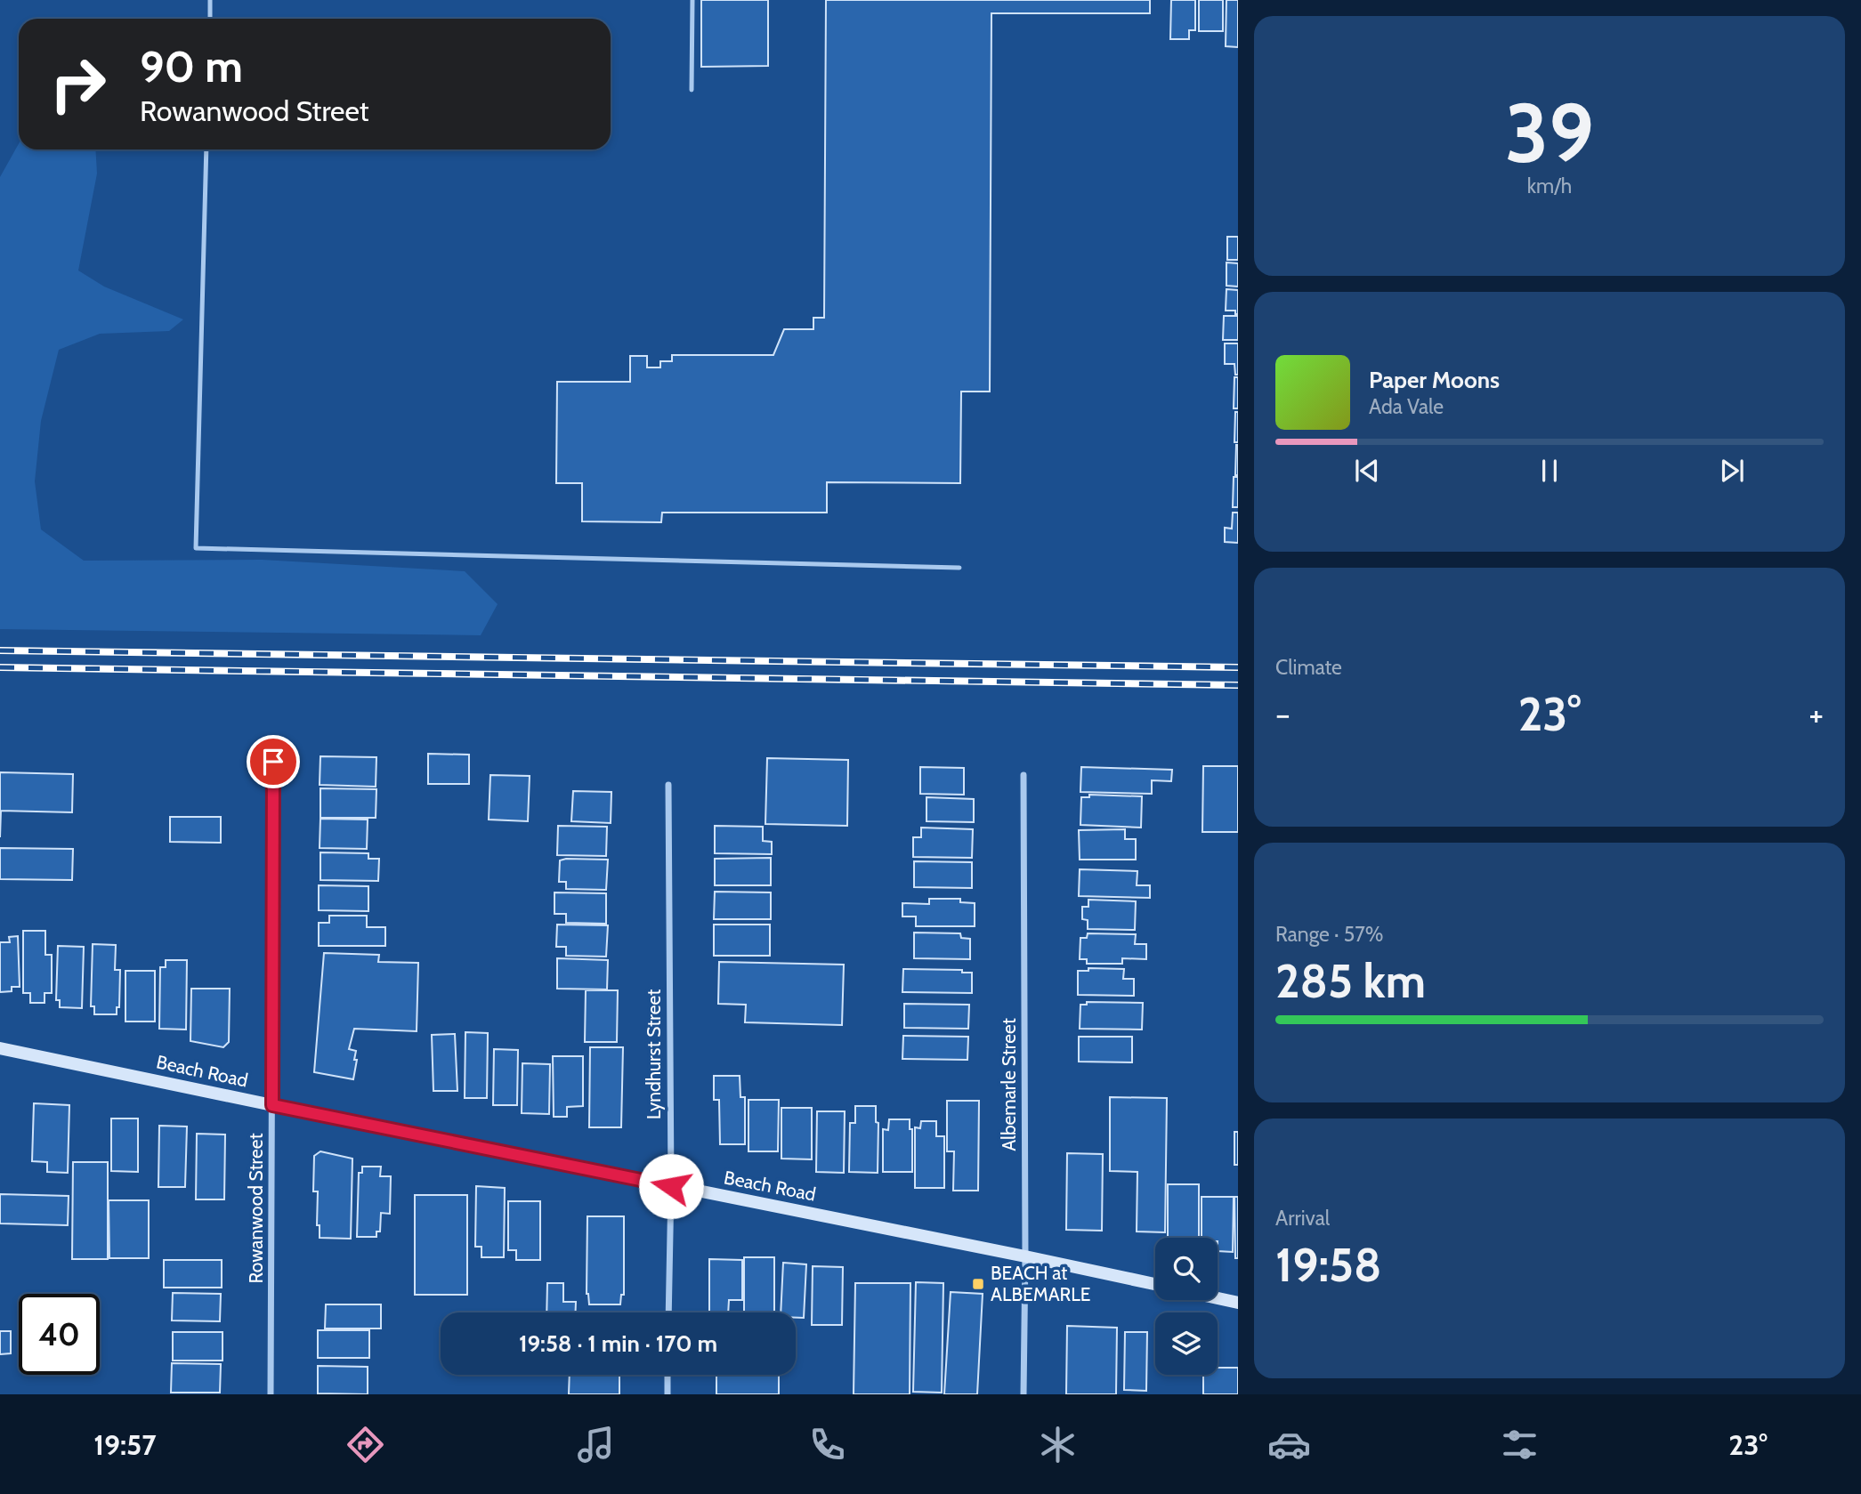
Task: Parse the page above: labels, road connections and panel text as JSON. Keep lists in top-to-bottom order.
{
  "streets": {
    "street": [
      "Lyndhurst Street",
      "Beach Road",
      "Albemarle Street",
      "Rowanwood Street"
    ]
  },
  "crossings": [
    ["Lyndhurst Street", "Beach Road"],
    ["Beach Road", "Albemarle Street"],
    ["Beach Road", "Rowanwood Street"]
  ],
  "places": {
    "transit": ["BEACH at ALBEMARLE"]
  },
  "page": {
    "tile": [
      ["39", "km/h"],
      "Climate",
      ["Range · 57%", "285 km"],
      ["Arrival", "19:58"]
    ],
    "turn": ["90 m", "Rowanwood Street"],
    "song": ["Paper Moons", "Ada Vale"],
    "heat": ["−", "23°", "+"],
    "limit": "40",
    "trip": "19:58 · 1 min · 170 m",
    "tabs": ["19:57", "23°"]
  }
}
